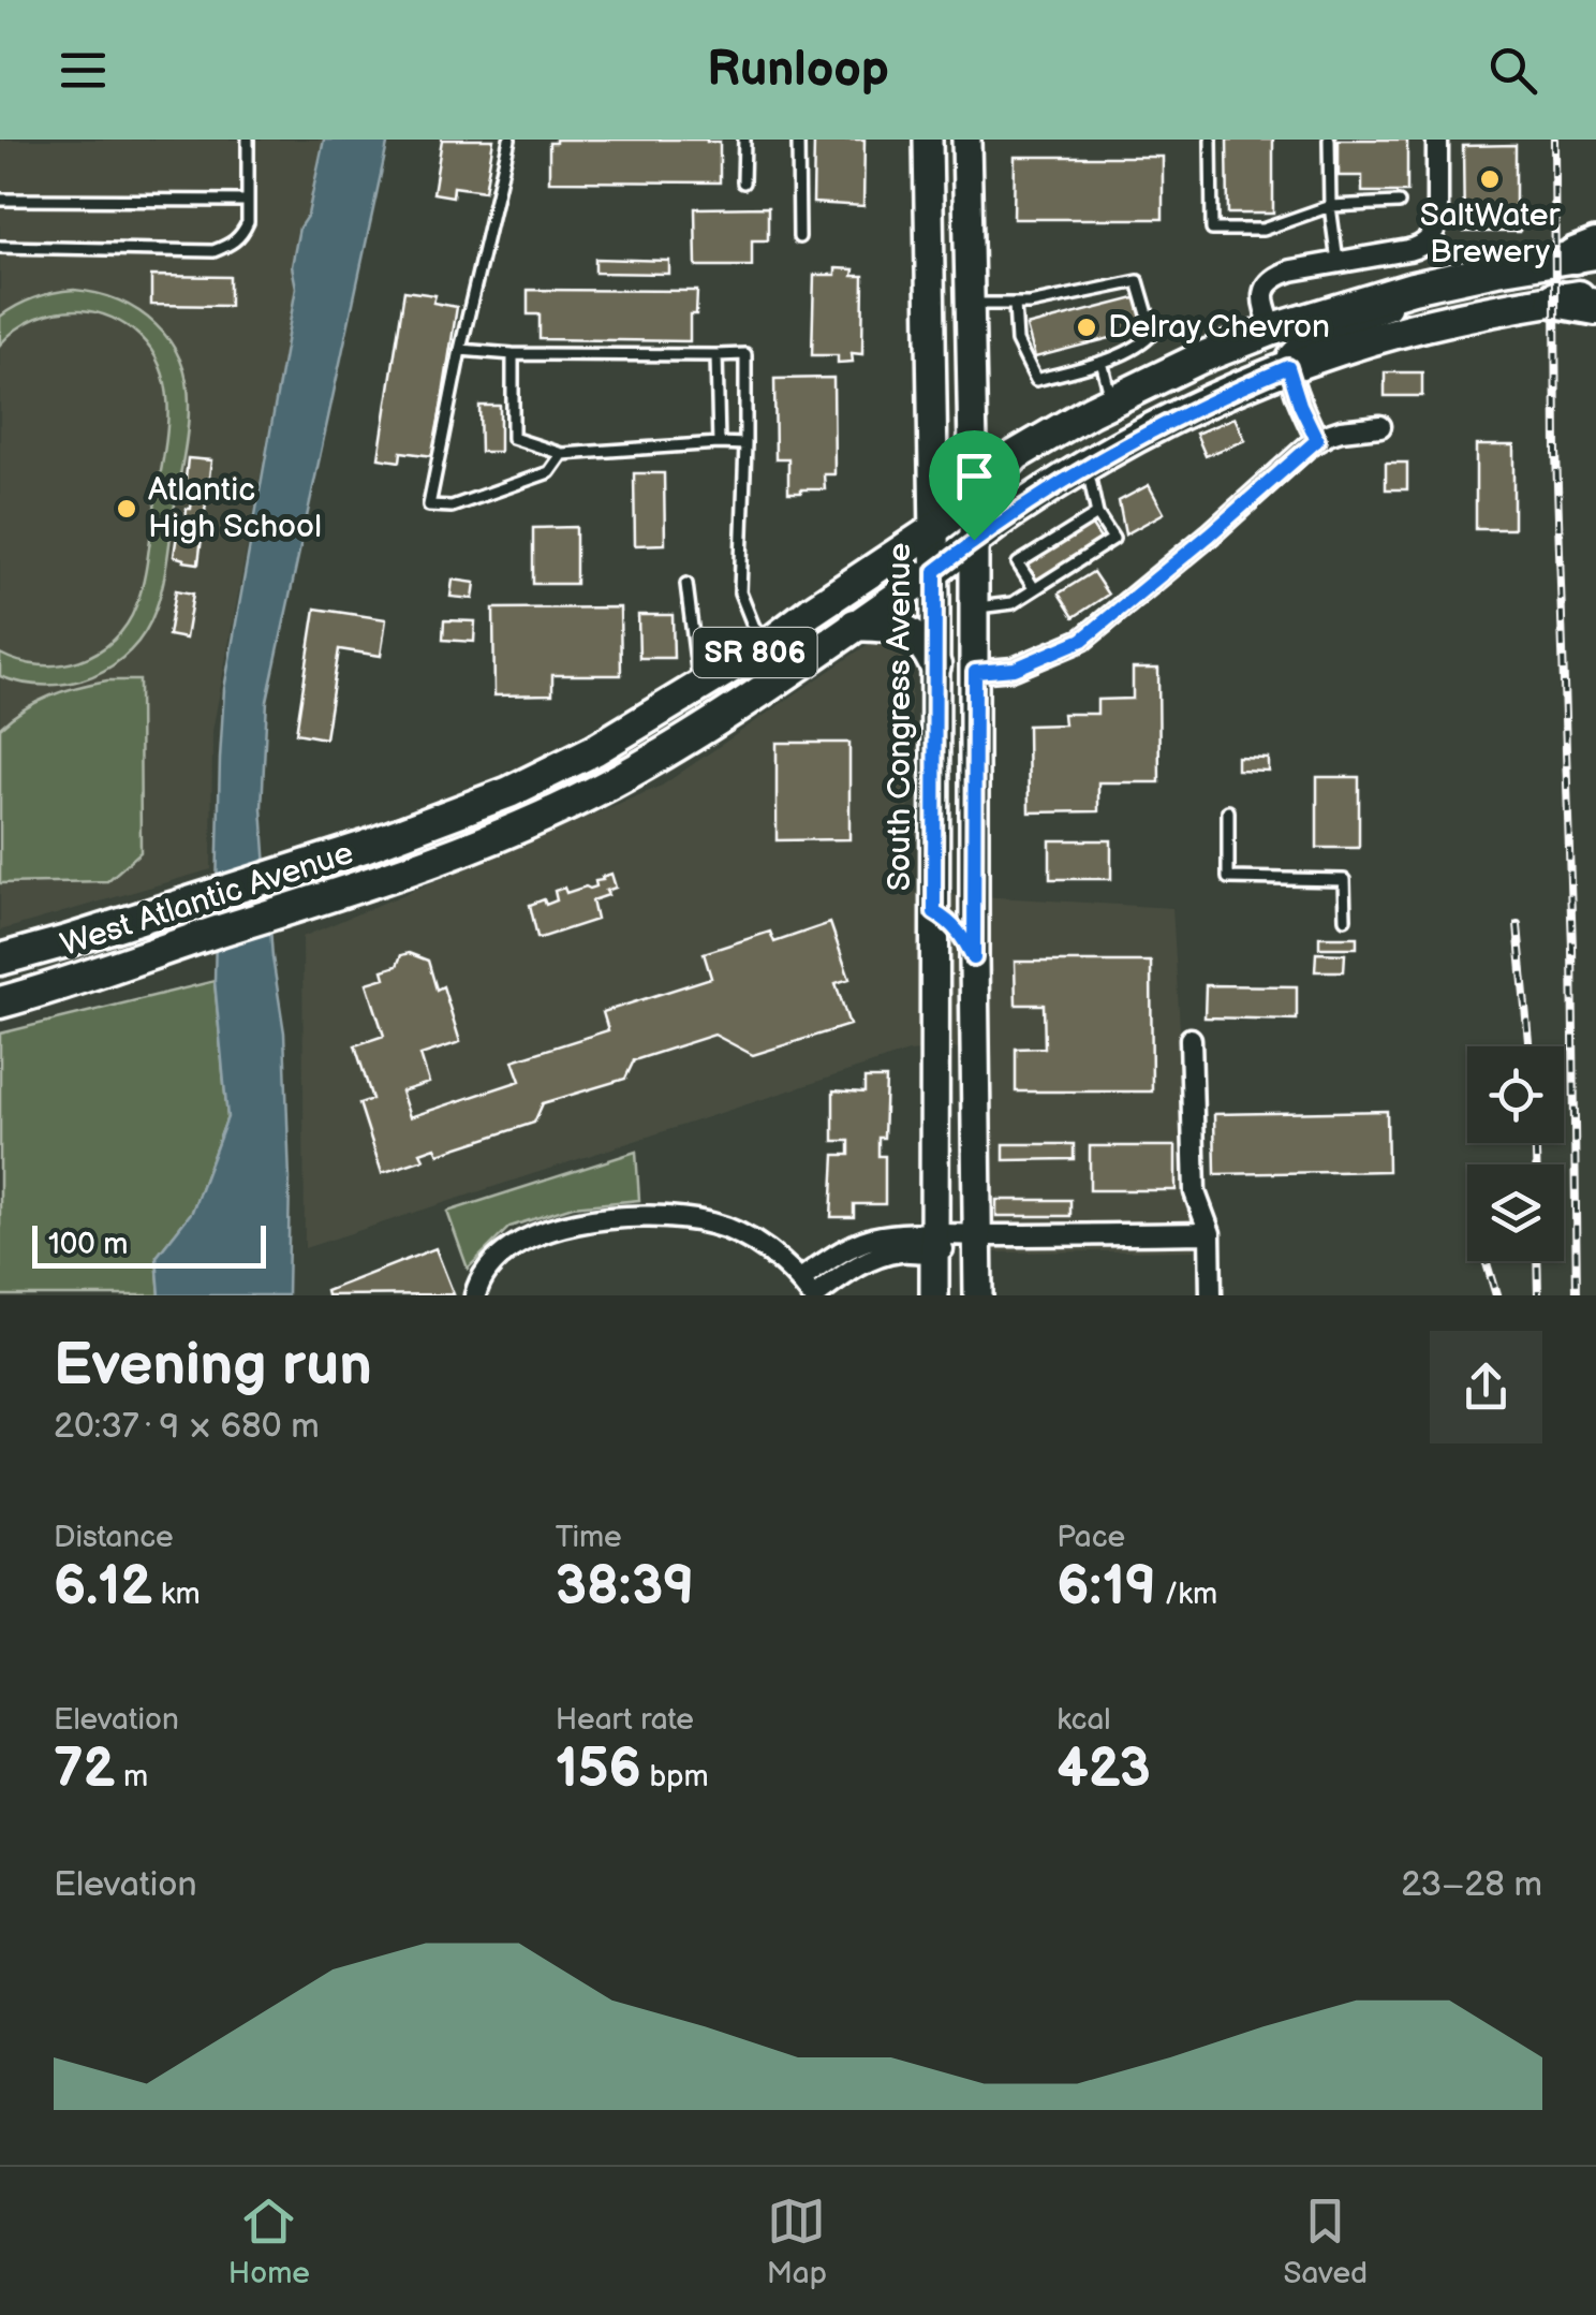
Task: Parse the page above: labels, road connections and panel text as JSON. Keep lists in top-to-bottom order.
{
  "streets": {
    "main road": ["SR 806", "South Congress Avenue", "West Atlantic Avenue"]
  },
  "crossings": [
    ["South Congress Avenue", "West Atlantic Avenue"]
  ],
  "places": ["SaltWater Brewery", "Delray Chevron", "Atlantic High School"],
  "scale_bar": "100 m",
  "page": {
    "header": "Runloop",
    "scale": "100 m",
    "heading": ["Evening run", "20:37 · 9 × 680 m"],
    "stats": [
      ["Distance", "6.12 km"],
      ["Time", "38:39"],
      ["Pace", "6:19 /km"],
      ["Elevation", "72 m"],
      ["Heart rate", "156 bpm"],
      ["kcal", "423"]
    ],
    "chart": ["Elevation", "23–28 m"],
    "tabs": ["Home", "Map", "Saved"]
  }
}
